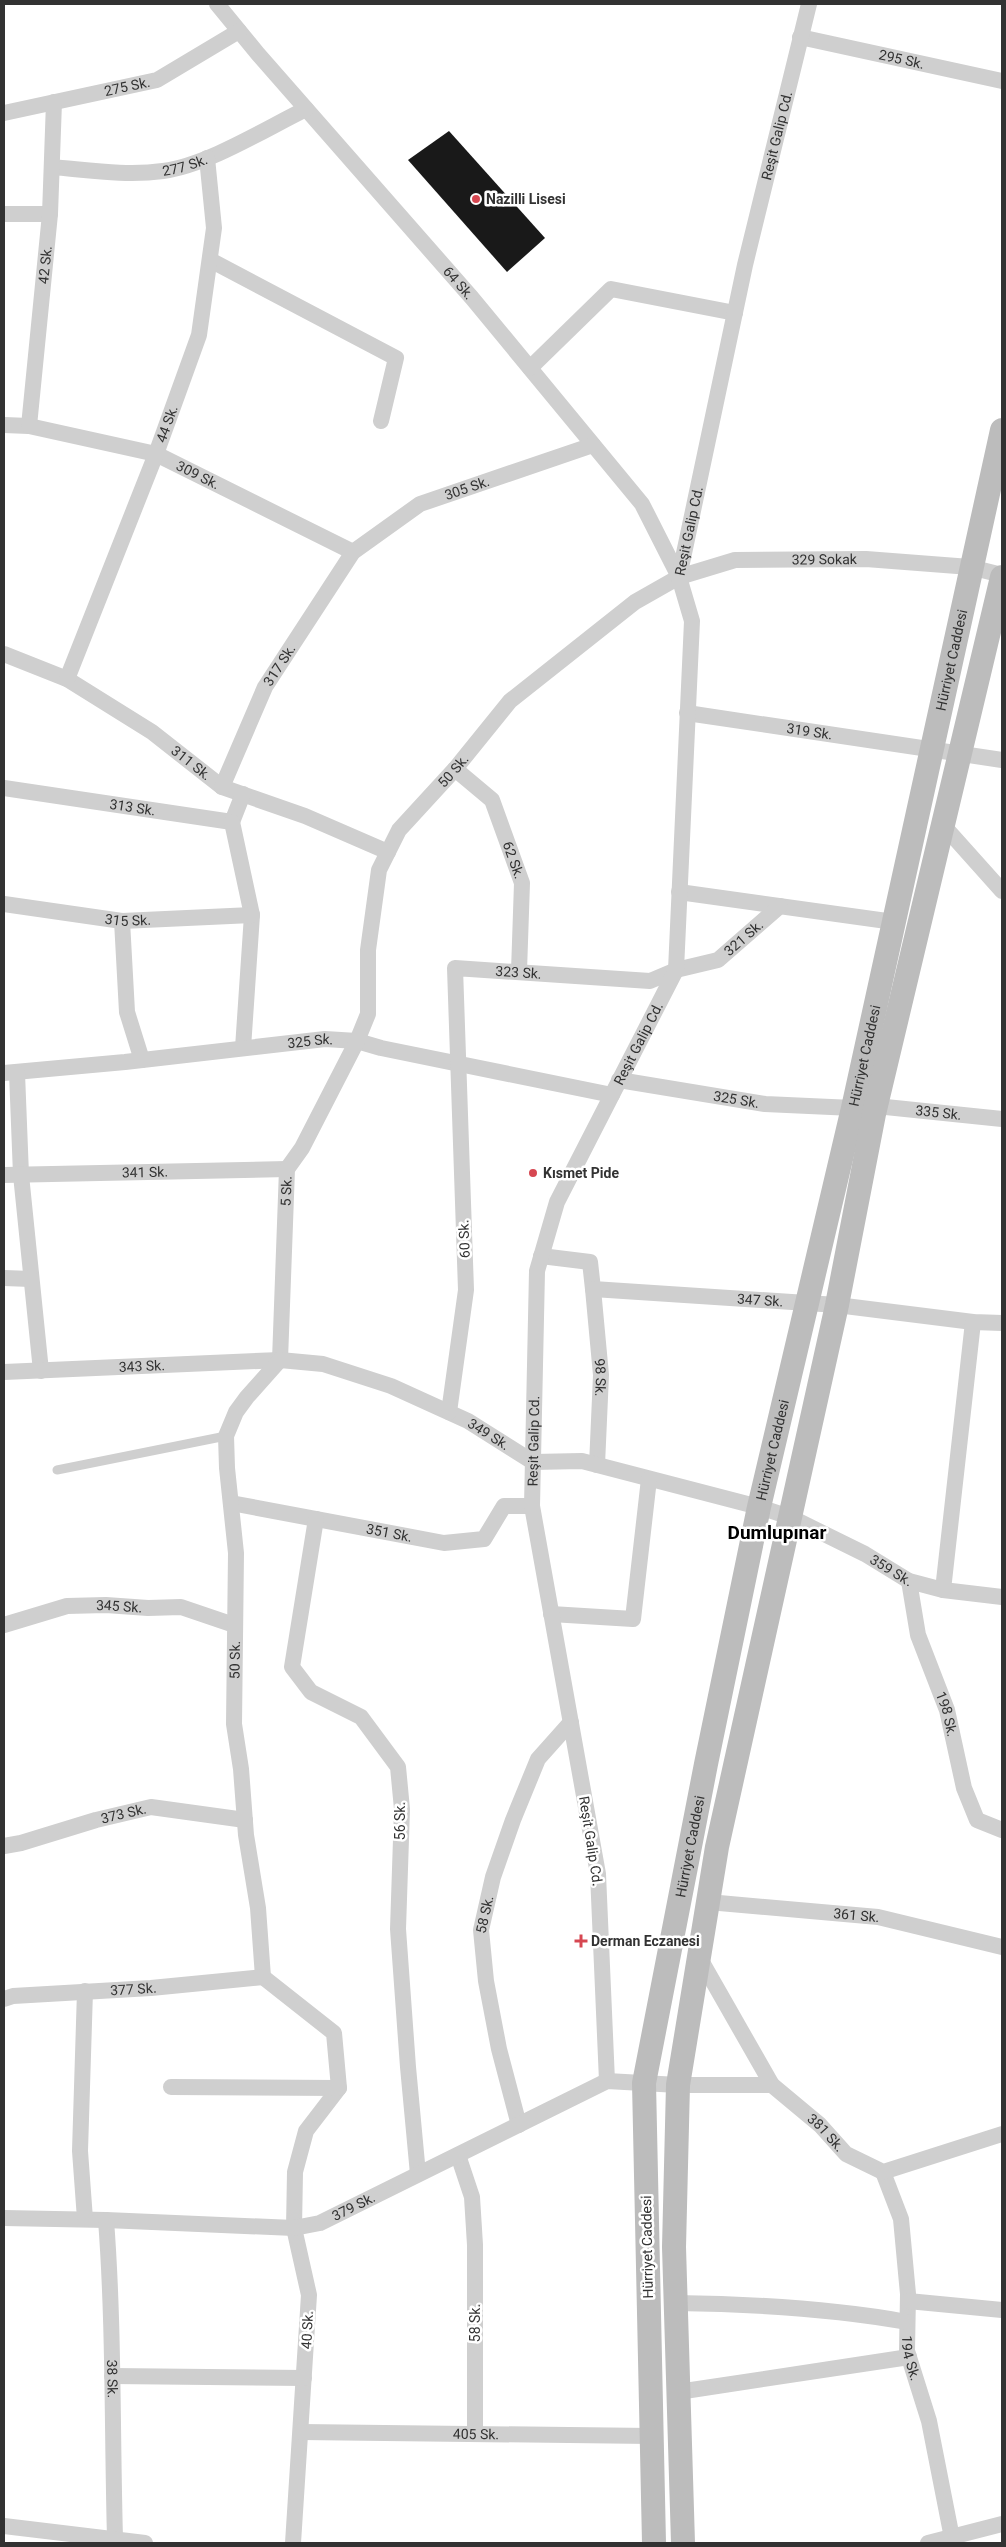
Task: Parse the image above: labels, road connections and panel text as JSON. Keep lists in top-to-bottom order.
{
  "streets": {
    "main road": ["Hürriyet Caddesi"],
    "street": [
      "295 Sk.",
      "275 Sk.",
      "Reşit Galip Cd.",
      "277 Sk.",
      "42 Sk.",
      "64 Sk.",
      "44 Sk.",
      "309 Sk.",
      "305 Sk.",
      "329 Sokak",
      "317 Sk.",
      "319 Sk.",
      "311 Sk.",
      "50 Sk.",
      "313 Sk.",
      "62 Sk.",
      "315 Sk.",
      "321 Sk.",
      "323 Sk.",
      "325 Sk.",
      "335 Sk.",
      "341 Sk.",
      "5 Sk.",
      "60 Sk.",
      "347 Sk.",
      "343 Sk.",
      "98 Sk.",
      "349 Sk.",
      "351 Sk.",
      "359 Sk.",
      "345 Sk.",
      "198 Sk.",
      "373 Sk.",
      "56 Sk.",
      "58 Sk.",
      "361 Sk.",
      "377 Sk.",
      "381 Sk.",
      "379 Sk.",
      "40 Sk.",
      "194 Sk.",
      "38 Sk.",
      "405 Sk."
    ]
  },
  "crossings": [
    ["295 Sk.", "Reşit Galip Cd."],
    ["275 Sk.", "42 Sk."],
    ["275 Sk.", "64 Sk."],
    ["Reşit Galip Cd.", "64 Sk."],
    ["Reşit Galip Cd.", "329 Sokak"],
    ["Reşit Galip Cd.", "319 Sk."],
    ["Reşit Galip Cd.", "50 Sk."],
    ["Reşit Galip Cd.", "321 Sk."],
    ["Reşit Galip Cd.", "323 Sk."],
    ["Reşit Galip Cd.", "325 Sk."],
    ["Reşit Galip Cd.", "349 Sk."],
    ["Reşit Galip Cd.", "351 Sk."],
    ["Reşit Galip Cd.", "58 Sk."],
    ["Reşit Galip Cd.", "379 Sk."],
    ["277 Sk.", "42 Sk."],
    ["277 Sk.", "64 Sk."],
    ["277 Sk.", "44 Sk."],
    ["42 Sk.", "309 Sk."],
    ["64 Sk.", "305 Sk."],
    ["64 Sk.", "329 Sokak"],
    ["64 Sk.", "50 Sk."],
    ["44 Sk.", "309 Sk."],
    ["44 Sk.", "311 Sk."],
    ["309 Sk.", "305 Sk."],
    ["309 Sk.", "317 Sk."],
    ["305 Sk.", "317 Sk."],
    ["329 Sokak", "Hürriyet Caddesi"],
    ["329 Sokak", "50 Sk."],
    ["Hürriyet Caddesi", "319 Sk."],
    ["Hürriyet Caddesi", "321 Sk."],
    ["Hürriyet Caddesi", "325 Sk."],
    ["Hürriyet Caddesi", "335 Sk."],
    ["Hürriyet Caddesi", "347 Sk."],
    ["Hürriyet Caddesi", "359 Sk."],
    ["Hürriyet Caddesi", "361 Sk."],
    ["Hürriyet Caddesi", "379 Sk."],
    ["Hürriyet Caddesi", "405 Sk."],
    ["317 Sk.", "311 Sk."],
    ["311 Sk.", "50 Sk."],
    ["50 Sk.", "62 Sk."],
    ["50 Sk.", "325 Sk."],
    ["50 Sk.", "5 Sk."],
    ["50 Sk.", "343 Sk."],
    ["50 Sk.", "349 Sk."],
    ["50 Sk.", "351 Sk."],
    ["50 Sk.", "345 Sk."],
    ["50 Sk.", "373 Sk."],
    ["50 Sk.", "377 Sk."],
    ["62 Sk.", "323 Sk."],
    ["321 Sk.", "323 Sk."],
    ["323 Sk.", "325 Sk."],
    ["323 Sk.", "60 Sk."],
    ["325 Sk.", "335 Sk."],
    ["325 Sk.", "5 Sk."],
    ["325 Sk.", "60 Sk."],
    ["341 Sk.", "5 Sk."],
    ["5 Sk.", "343 Sk."],
    ["5 Sk.", "349 Sk."],
    ["60 Sk.", "349 Sk."],
    ["347 Sk.", "98 Sk."],
    ["343 Sk.", "349 Sk."],
    ["351 Sk.", "56 Sk."],
    ["359 Sk.", "198 Sk."],
    ["56 Sk.", "379 Sk."],
    ["58 Sk.", "379 Sk."],
    ["58 Sk.", "405 Sk."],
    ["381 Sk.", "194 Sk."],
    ["379 Sk.", "40 Sk."],
    ["379 Sk.", "38 Sk."],
    ["40 Sk.", "405 Sk."]
  ],
  "districts": ["Dumlupınar"],
  "places": {
    "other": ["Nazilli Lisesi", "Kısmet Pide"],
    "health": ["Derman Eczanesi"]
  }
}
